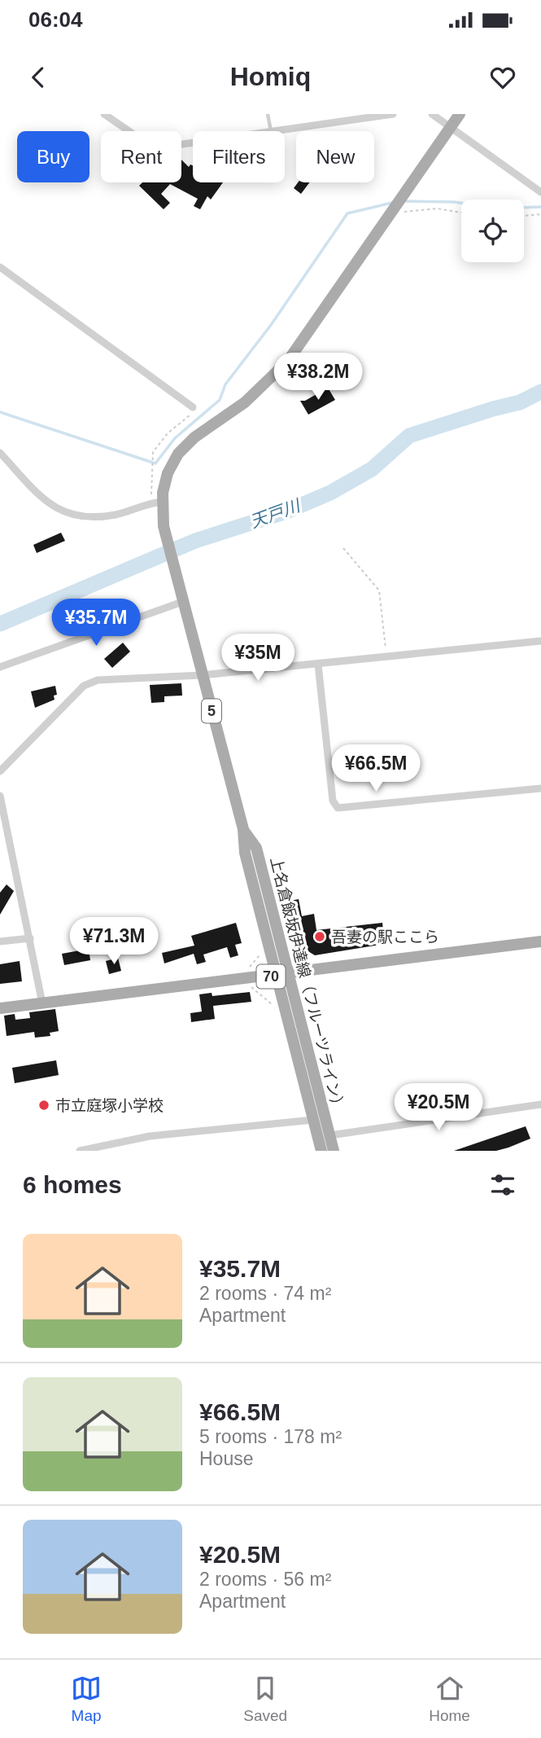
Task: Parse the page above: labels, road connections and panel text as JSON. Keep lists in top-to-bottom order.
{
  "streets": {
    "main road": ["5", "70", "上名倉飯坂伊達線（フルーツライン）"]
  },
  "crossings": [
    ["5", "上名倉飯坂伊達線（フルーツライン）"],
    ["70", "上名倉飯坂伊達線（フルーツライン）"]
  ],
  "water": ["天戸川"],
  "places": ["吾妻の駅ここら", "市立庭塚小学校"],
  "page": {
    "status": "06:04",
    "header": "Homiq",
    "chip": [
      "Buy",
      "Rent",
      "Filters",
      "New"
    ],
    "price": [
      "¥38.2M",
      "¥35.7M",
      "¥35M",
      "¥66.5M",
      "¥71.3M",
      "¥20.5M"
    ],
    "heading": "6 homes",
    "list": [
      {
        "name": "¥35.7M",
        "note": "2 rooms · 74 m² · Apartment"
      },
      {
        "name": "¥66.5M",
        "note": "5 rooms · 178 m² · House"
      },
      {
        "name": "¥20.5M",
        "note": "2 rooms · 56 m² · Apartment"
      }
    ],
    "tabs": ["Map", "Saved", "Home"]
  }
}
